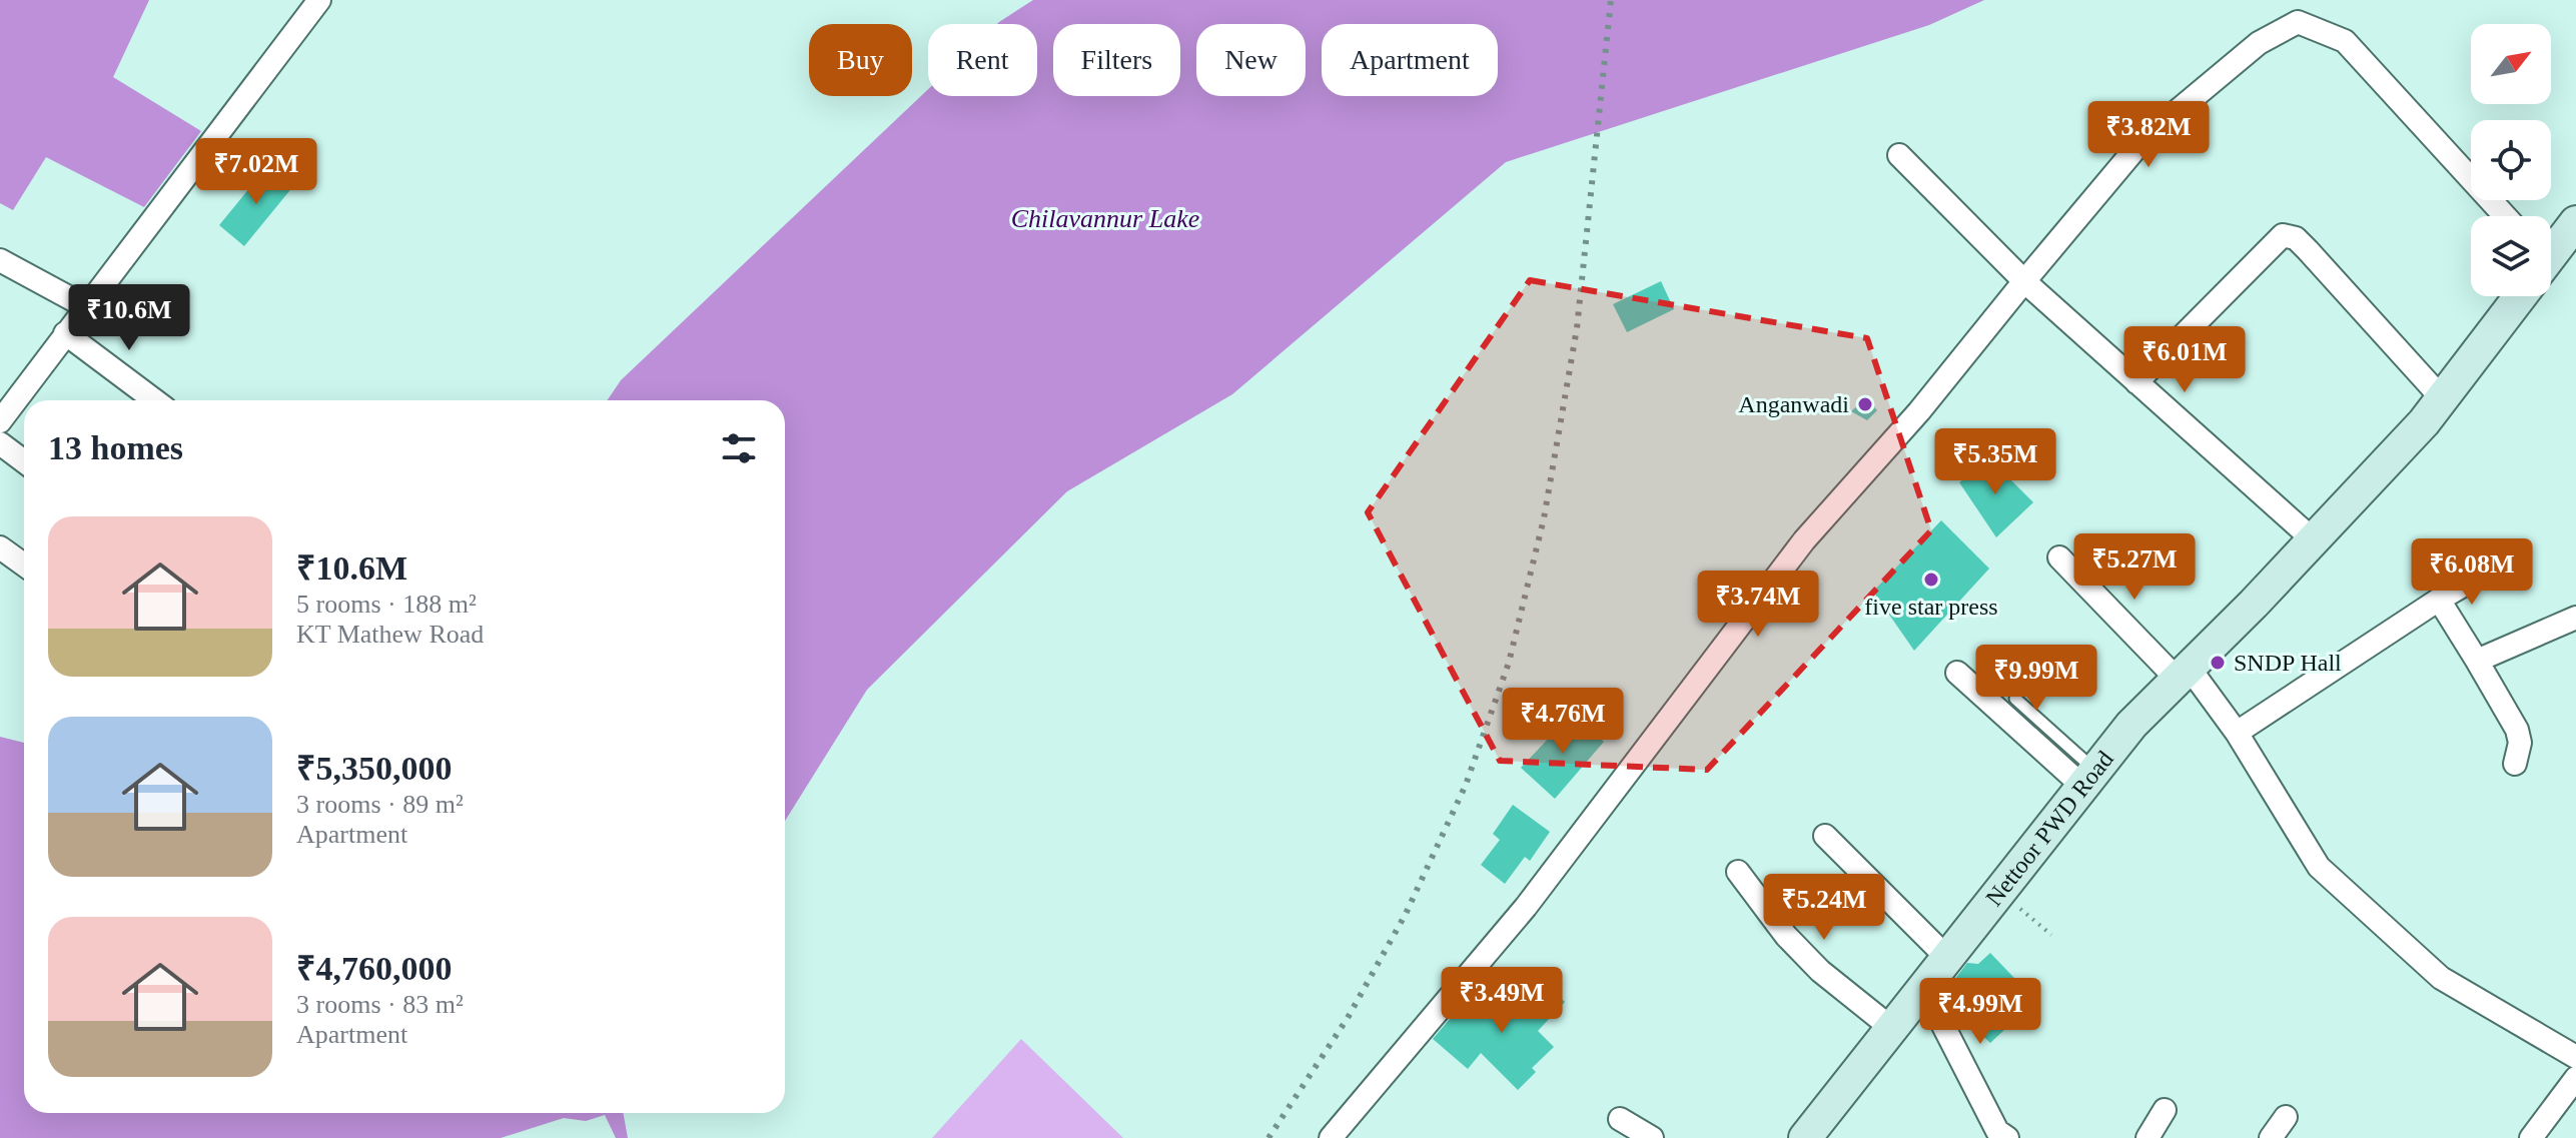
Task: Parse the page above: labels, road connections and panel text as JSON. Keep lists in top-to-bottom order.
{
  "streets": {
    "street": ["Nettoor PWD Road"]
  },
  "water": ["Chilavannur Lake"],
  "places": ["Anganwadi", "five star press", "SNDP Hall"],
  "north": "top right",
  "page": {
    "chip": [
      "Buy",
      "Rent",
      "Filters",
      "New",
      "Apartment"
    ],
    "price": [
      "₹3.82M",
      "₹7.02M",
      "₹10.6M",
      "₹6.01M",
      "₹5.35M",
      "₹5.27M",
      "₹6.08M",
      "₹3.74M",
      "₹9.99M",
      "₹4.76M",
      "₹5.24M",
      "₹3.49M",
      "₹4.99M"
    ],
    "heading": "13 homes",
    "list": [
      {
        "name": "₹10.6M",
        "note": "5 rooms · 188 m² · KT Mathew Road"
      },
      {
        "name": "₹5,350,000",
        "note": "3 rooms · 89 m² · Apartment"
      },
      {
        "name": "₹4,760,000",
        "note": "3 rooms · 83 m² · Apartment"
      }
    ]
  }
}
